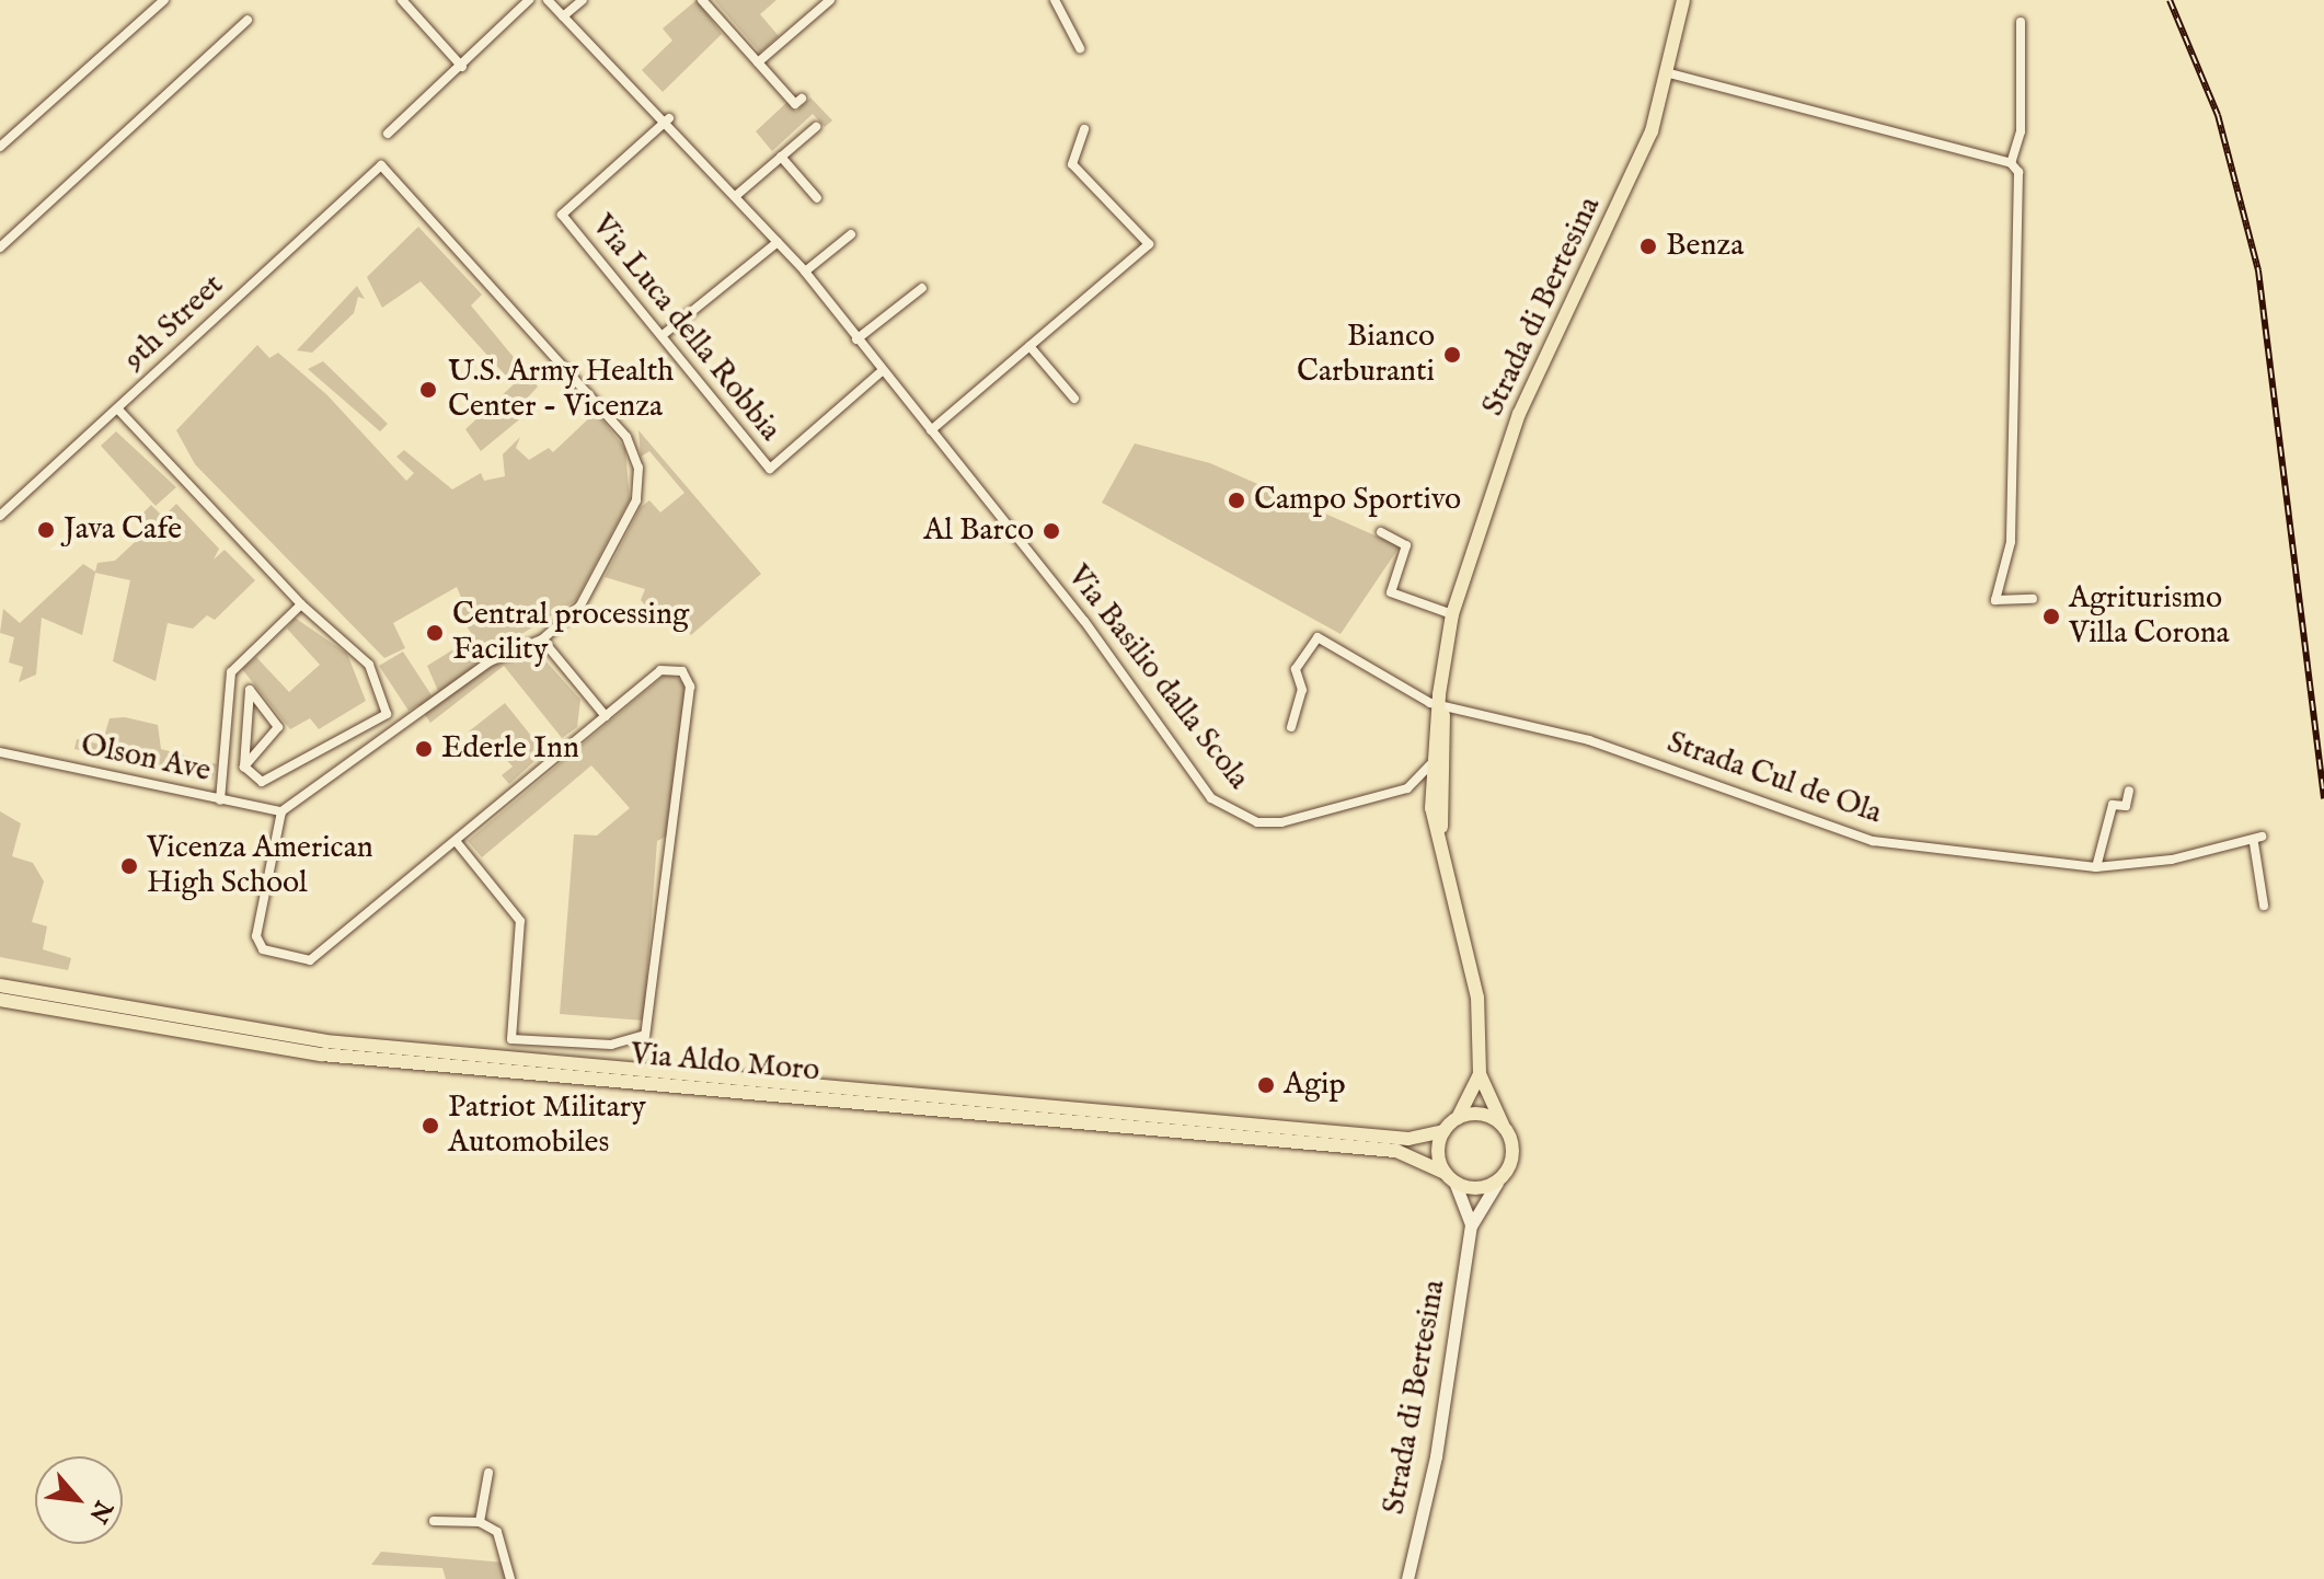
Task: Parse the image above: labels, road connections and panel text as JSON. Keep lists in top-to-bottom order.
{
  "streets": {
    "main road": ["Strada di Bertesina", "Via Aldo Moro"],
    "street": [
      "9th Street",
      "Via Luca della Robbia",
      "Via Basilio dalla Scola",
      "Olson Ave",
      "Strada Cul de Ola"
    ]
  },
  "crossings": [
    ["Strada di Bertesina", "Via Basilio dalla Scola"],
    ["Strada di Bertesina", "Strada Cul de Ola"],
    ["Strada di Bertesina", "Via Aldo Moro"],
    ["Via Luca della Robbia", "Via Basilio dalla Scola"]
  ],
  "places": [
    "Benza",
    "Bianco Carburanti",
    "U.S. Army Health Center - Vicenza",
    "Campo Sportivo",
    "Java Cafe",
    "Al Barco",
    "Agriturismo Villa Corona",
    "Central processing Facility",
    "Ederle Inn",
    "Vicenza American High School",
    "Agip",
    "Patriot Military Automobiles"
  ],
  "north": "bottom right"
}
